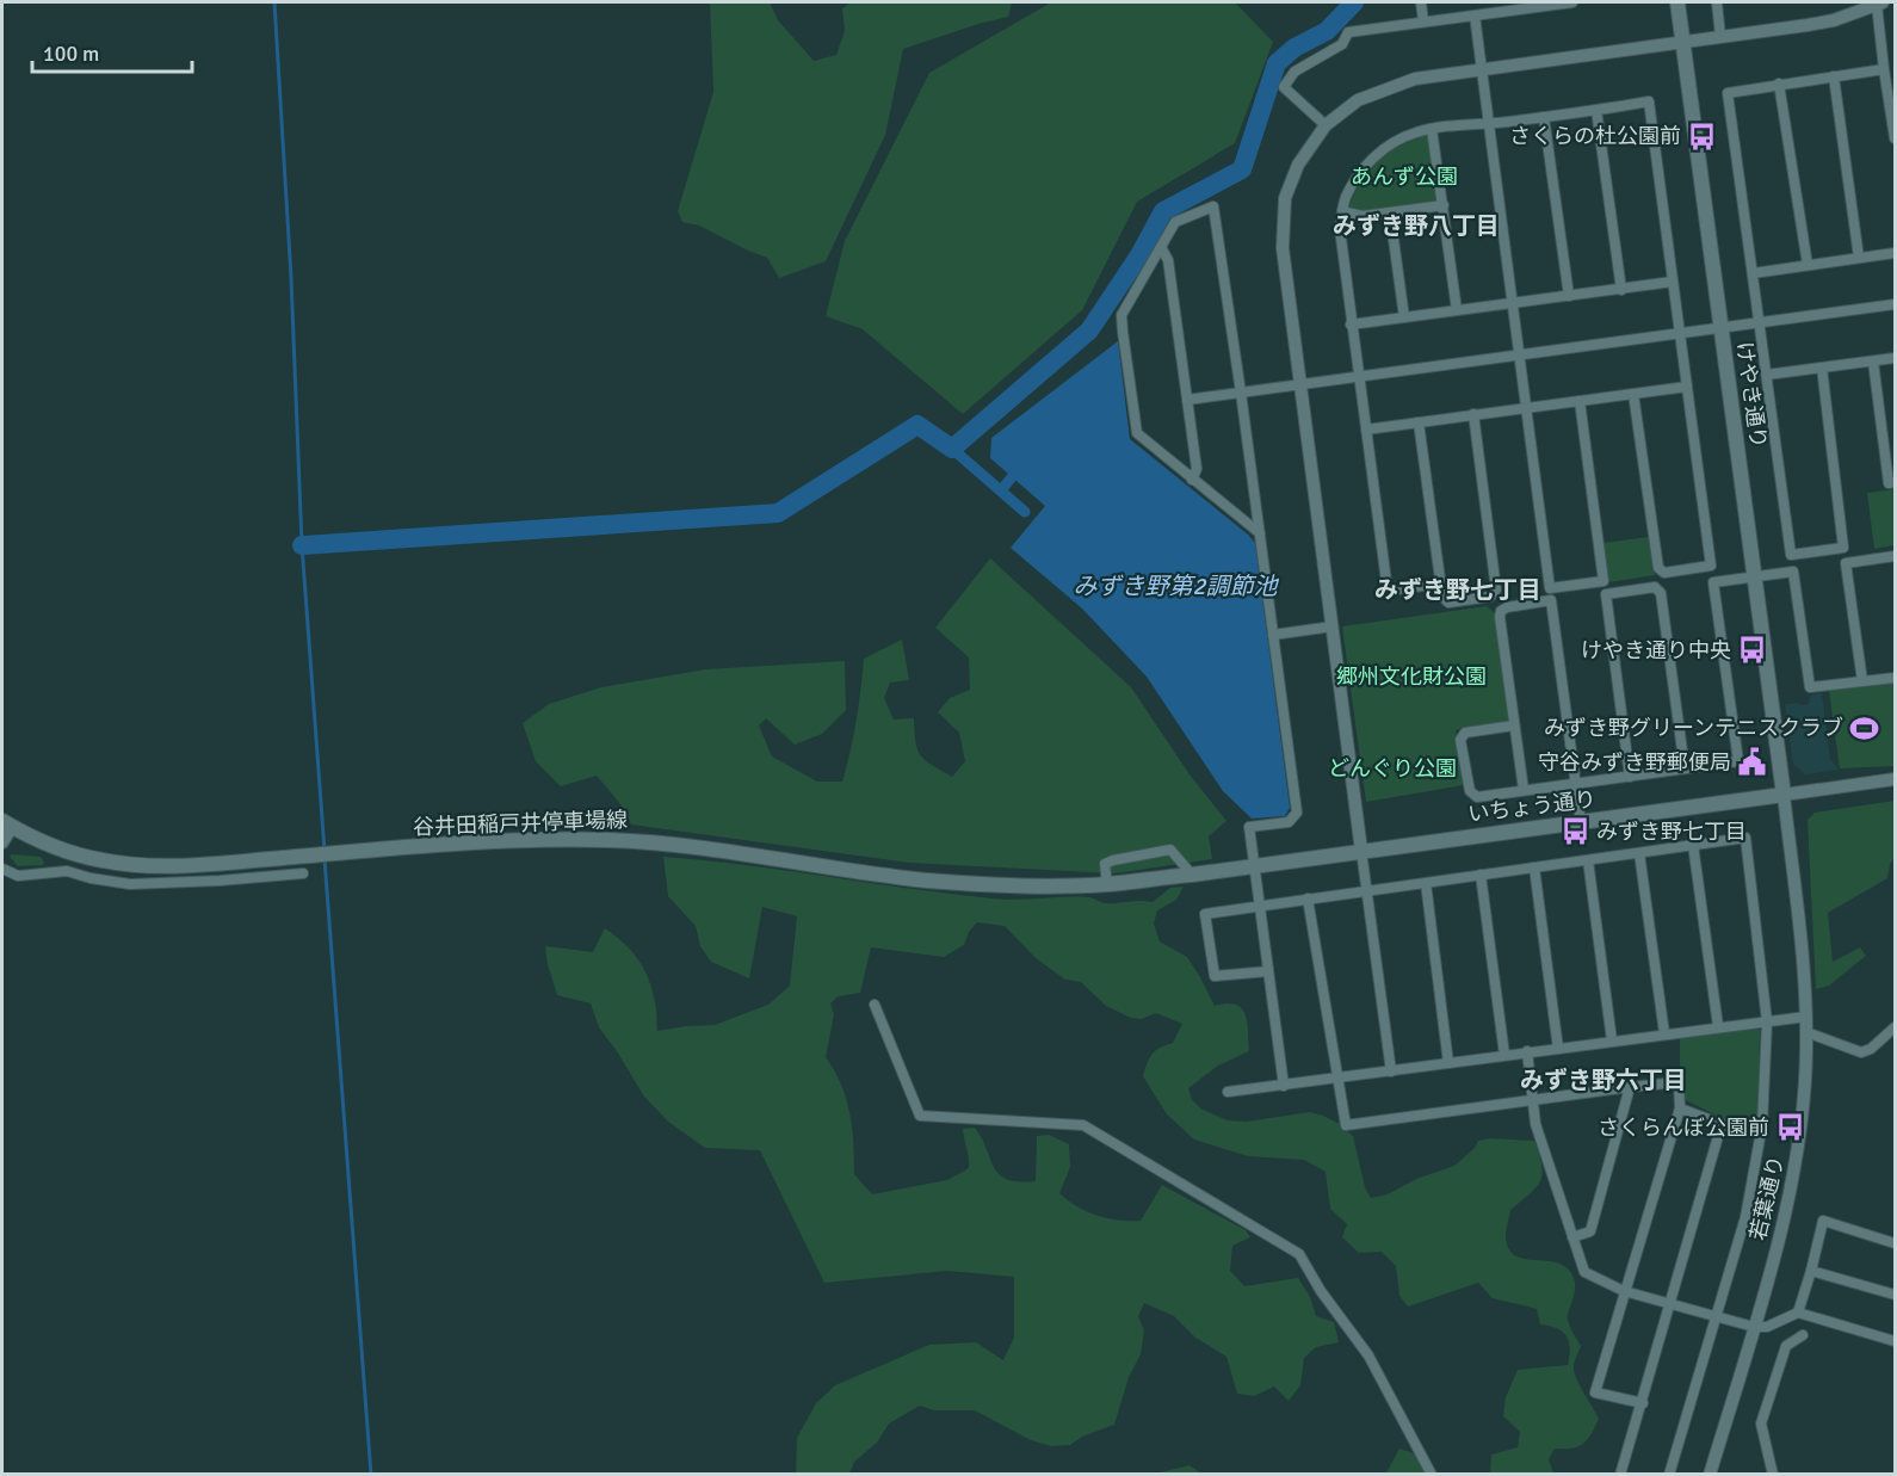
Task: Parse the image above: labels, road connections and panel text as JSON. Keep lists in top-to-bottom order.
{
  "streets": {
    "main road": ["けやき通り", "いちょう通り", "谷井田稲戸井停車場線"],
    "street": ["若葉通り"]
  },
  "crossings": [
    ["けやき通り", "いちょう通り"],
    ["けやき通り", "若葉通り"],
    ["いちょう通り", "谷井田稲戸井停車場線"],
    ["いちょう通り", "若葉通り"]
  ],
  "districts": ["みずき野八丁目", "みずき野七丁目", "みずき野六丁目"],
  "water": ["みずき野第2調節池"],
  "parks": ["あんず公園", "郷州文化財公園", "どんぐり公園"],
  "places": {
    "bus stop": [
      "さくらの杜公園前",
      "けやき通り中央",
      "みずき野七丁目",
      "さくらんぼ公園前"
    ],
    "sports": ["みずき野グリーンテニスクラブ"],
    "public building": ["守谷みずき野郵便局"]
  },
  "scale_bar": "100 m"
}
